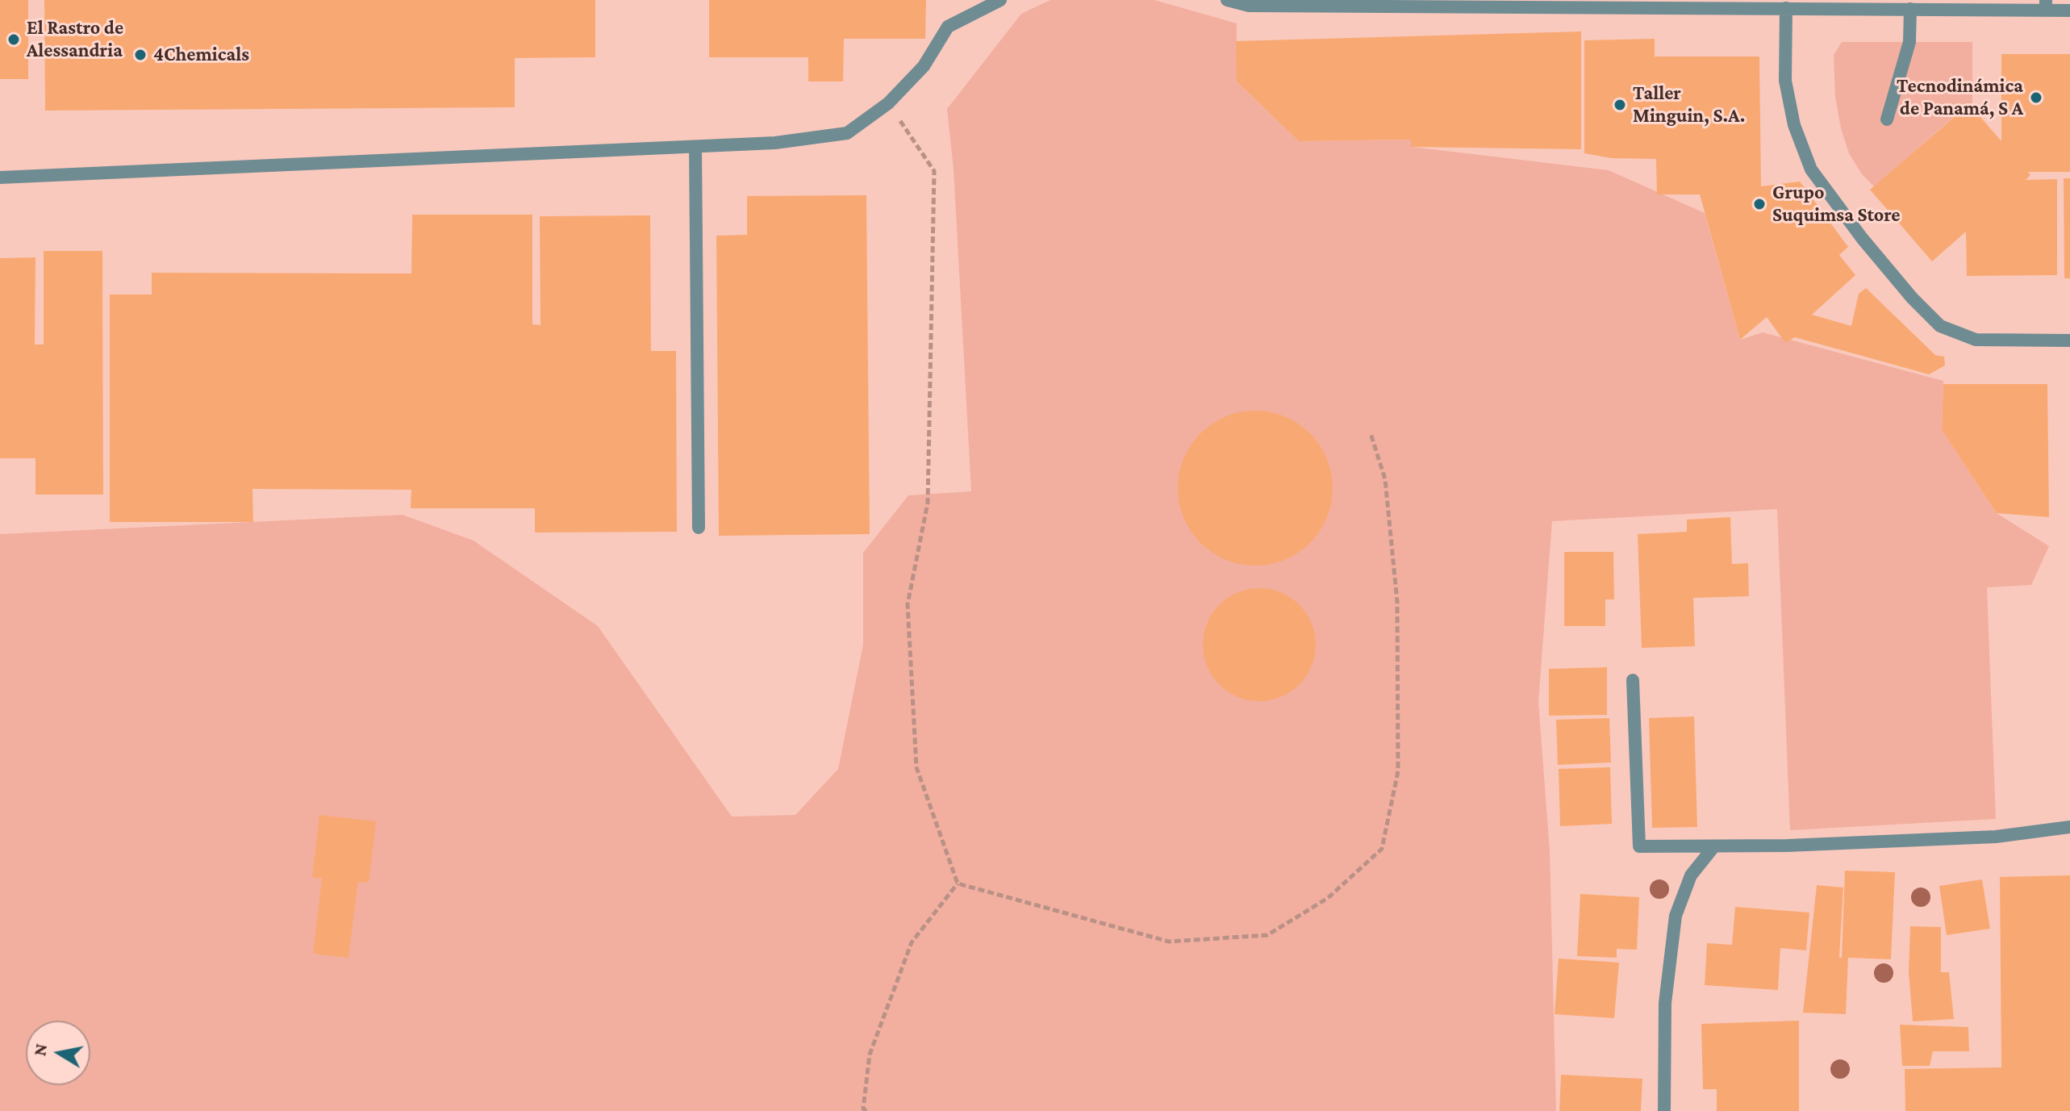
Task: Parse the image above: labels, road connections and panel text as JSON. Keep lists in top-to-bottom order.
{
  "places": [
    "El Rastro de Alessandria",
    "4Chemicals",
    "Tecnodinámica de Panamá, S A",
    "Taller Minguin, S.A.",
    "Grupo Suquimsa Store"
  ],
  "north": "left"
}
